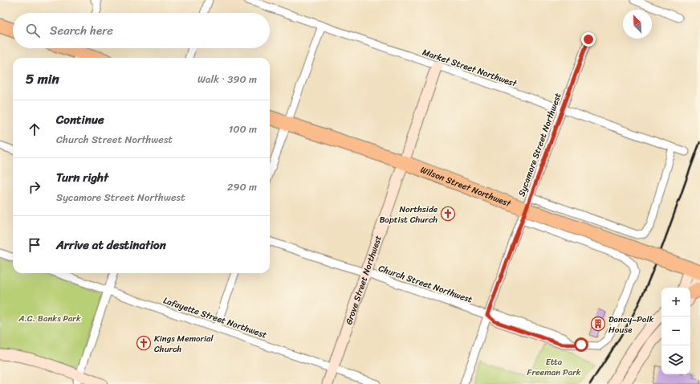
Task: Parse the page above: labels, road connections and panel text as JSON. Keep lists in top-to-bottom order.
{
  "streets": {
    "highway": ["Wilson Street Northwest"],
    "street": [
      "Market Street Northwest",
      "Sycamore Street Northwest",
      "Grove Street Northwest",
      "Church Street Northwest",
      "Lafayette Street Northwest"
    ]
  },
  "crossings": [
    ["Market Street Northwest", "Sycamore Street Northwest"],
    ["Market Street Northwest", "Grove Street Northwest"],
    ["Sycamore Street Northwest", "Wilson Street Northwest"],
    ["Sycamore Street Northwest", "Church Street Northwest"],
    ["Wilson Street Northwest", "Grove Street Northwest"],
    ["Wilson Street Northwest", "Church Street Northwest"],
    ["Grove Street Northwest", "Church Street Northwest"],
    ["Grove Street Northwest", "Lafayette Street Northwest"]
  ],
  "parks": ["A.C. Banks Park", "Etta Freeman Park"],
  "places": {
    "church": ["Northside Baptist Church", "Kings Memorial Church"],
    "building": ["Dancy–Polk House"]
  },
  "north": "top left",
  "page": {
    "search": "Search here",
    "heading": ["5 min", "Walk · 390 m"],
    "list": [
      ["Continue", "Church Street Northwest", "100 m"],
      ["Turn right", "Sycamore Street Northwest", "290 m"],
      "Arrive at destination"
    ],
    "map_buttons": ["+", "−"]
  }
}
